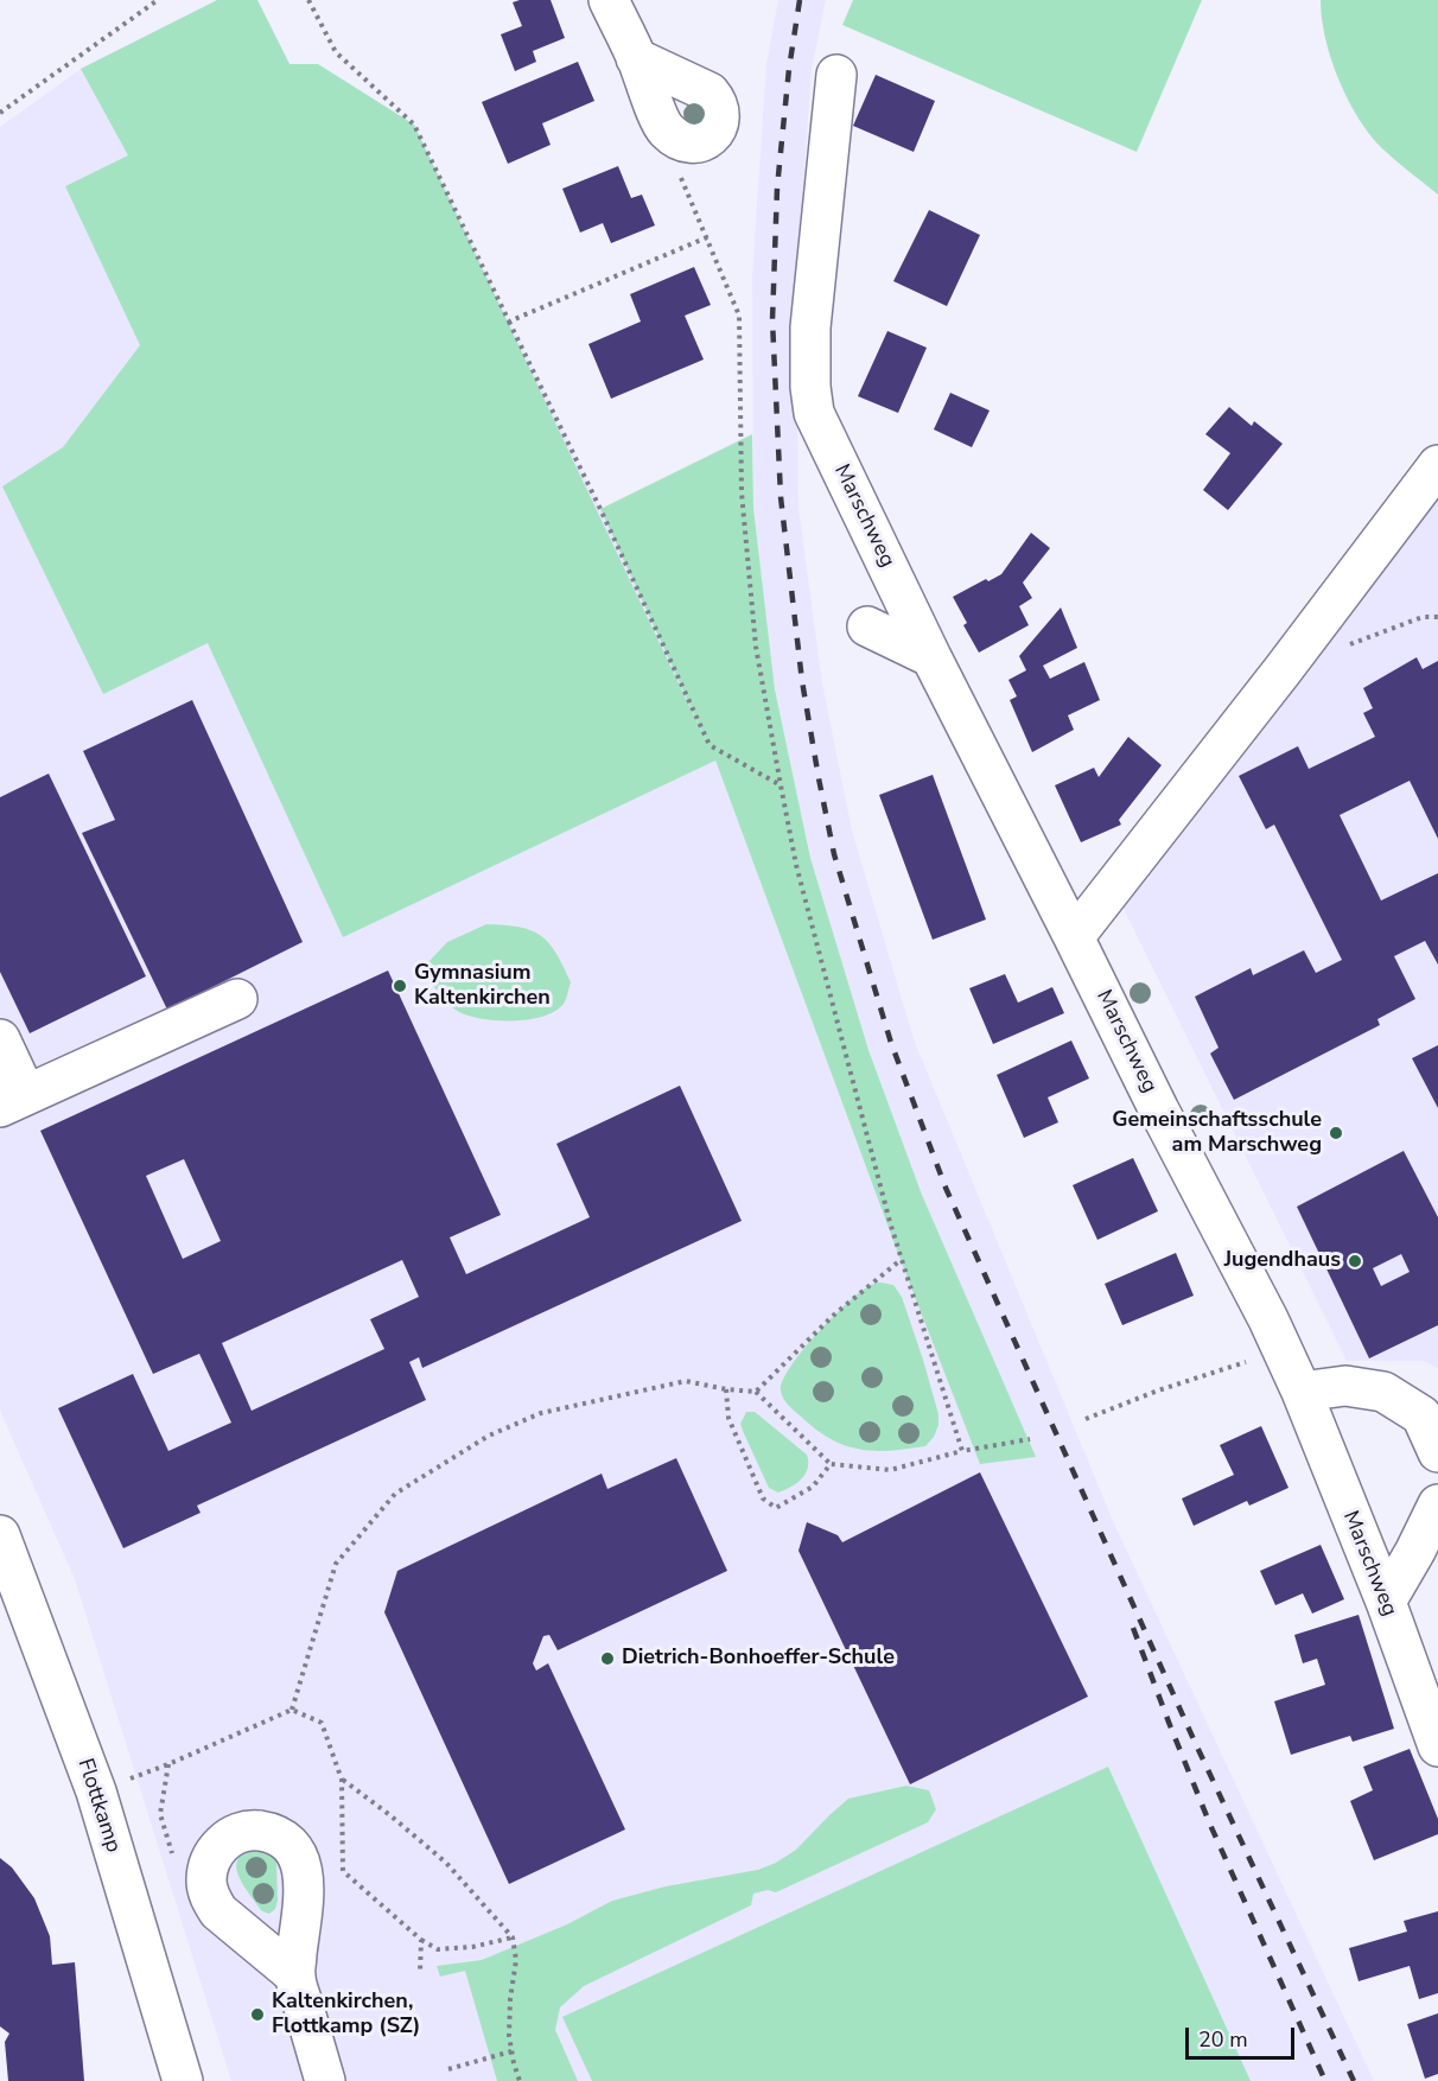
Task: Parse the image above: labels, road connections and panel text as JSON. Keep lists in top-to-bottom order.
{
  "streets": {
    "street": ["Marschweg", "Flottkamp"]
  },
  "places": [
    "Gymnasium Kaltenkirchen",
    "Gemeinschaftsschule am Marschweg",
    "Jugendhaus",
    "Dietrich-Bonhoeffer-Schule",
    "Kaltenkirchen, Flottkamp (SZ)"
  ],
  "scale_bar": "20 m"
}
